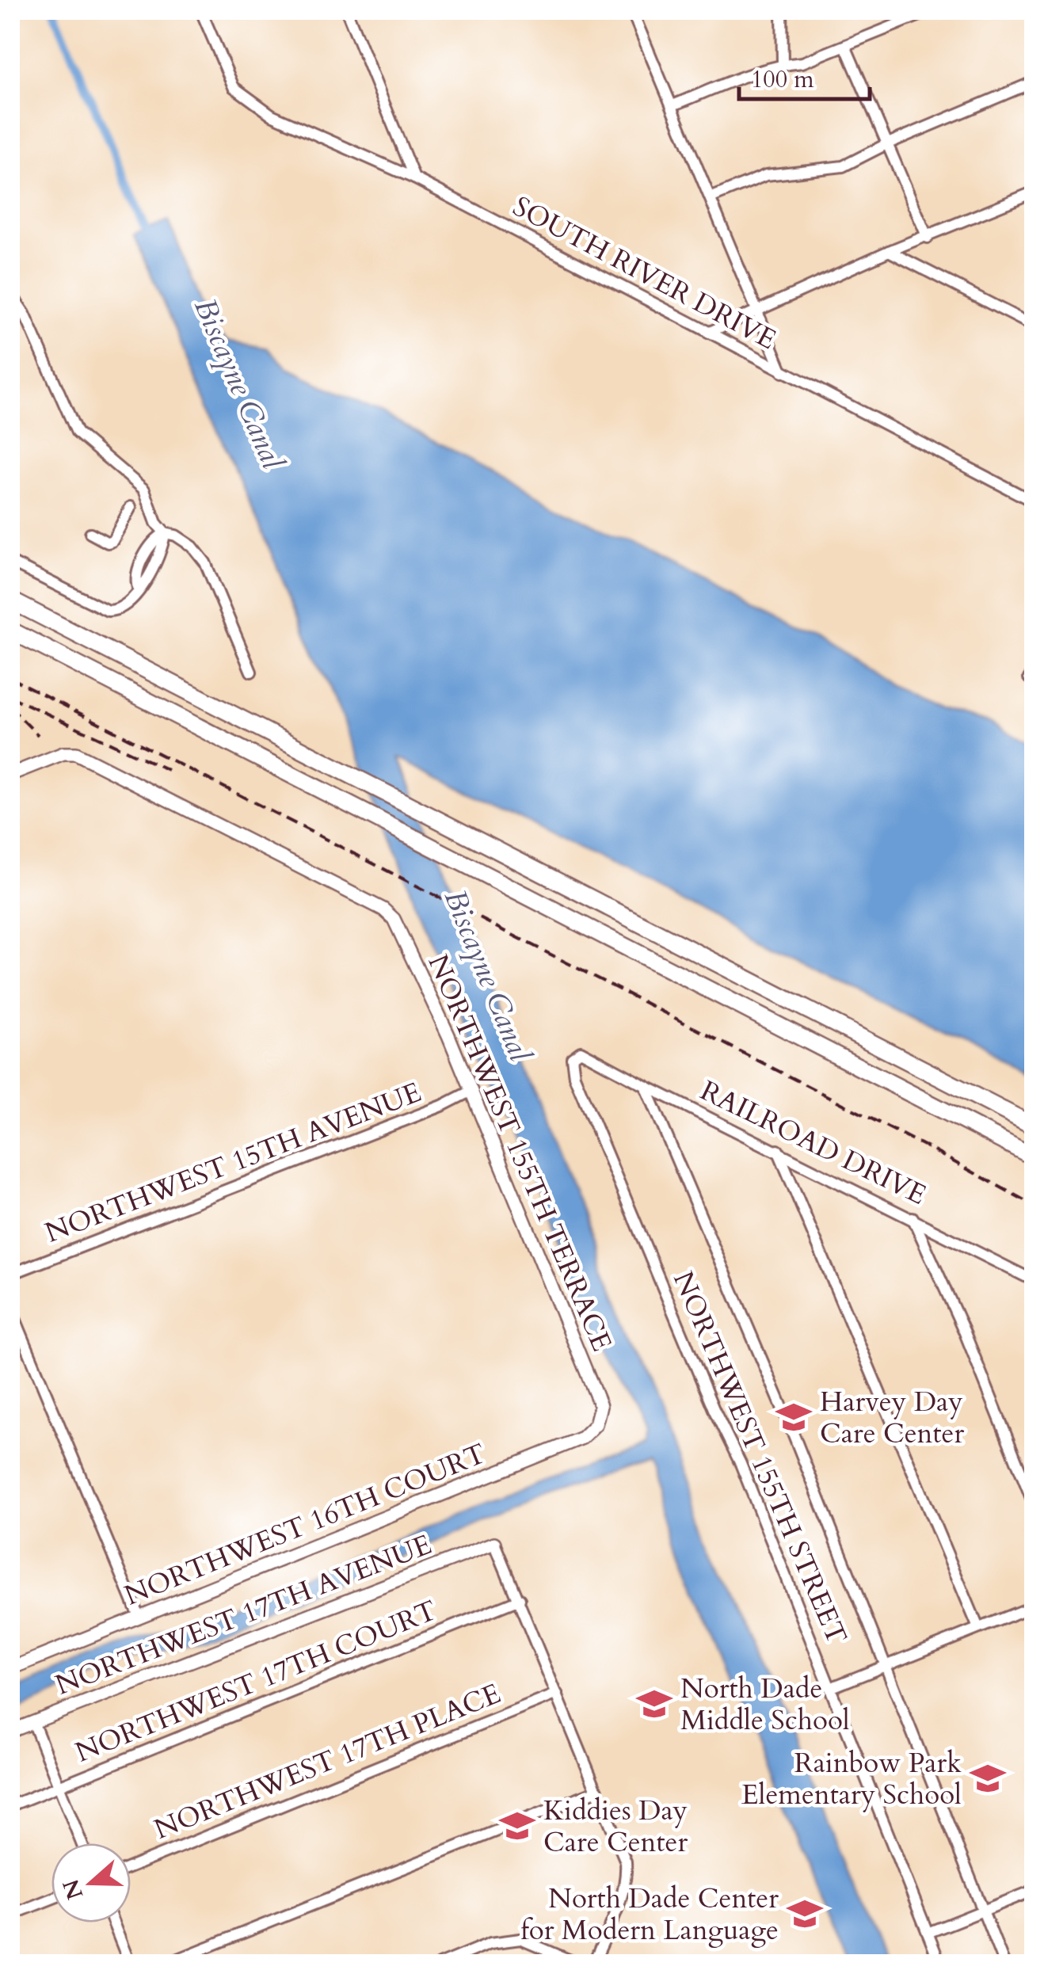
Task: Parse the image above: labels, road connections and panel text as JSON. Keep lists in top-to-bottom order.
{
  "streets": {
    "street": [
      "SOUTH RIVER DRIVE",
      "RAILROAD DRIVE",
      "NORTHWEST 155TH TERRACE",
      "NORTHWEST 15TH AVENUE",
      "NORTHWEST 155TH STREET",
      "NORTHWEST 16TH COURT",
      "NORTHWEST 17TH AVENUE",
      "NORTHWEST 17TH COURT",
      "NORTHWEST 17TH PLACE"
    ]
  },
  "crossings": [
    ["RAILROAD DRIVE", "NORTHWEST 155TH STREET"],
    ["NORTHWEST 155TH TERRACE", "NORTHWEST 15TH AVENUE"],
    ["NORTHWEST 155TH TERRACE", "NORTHWEST 16TH COURT"]
  ],
  "water": ["Biscayne Canal"],
  "places": {
    "school or university": [
      "Harvey Day Care Center",
      "North Dade Middle School",
      "Rainbow Park Elementary School",
      "Kiddies Day Care Center",
      "North Dade Center for Modern Language"
    ]
  },
  "scale_bar": "100 m",
  "north": "left"
}
